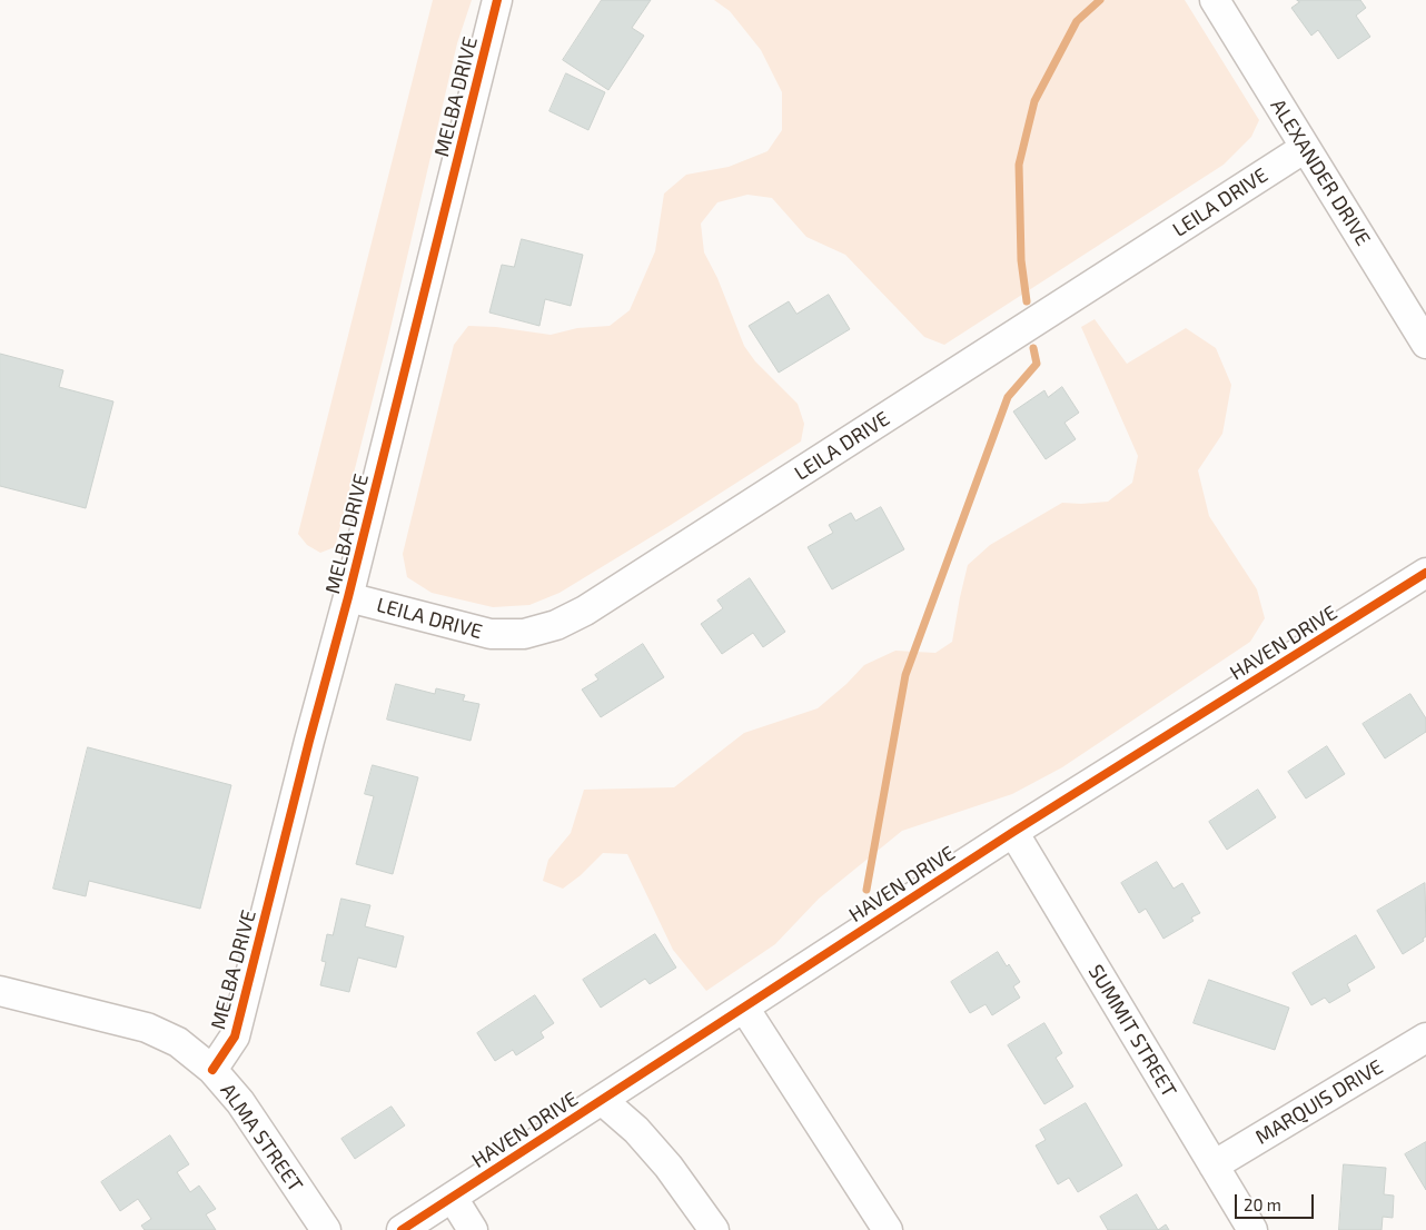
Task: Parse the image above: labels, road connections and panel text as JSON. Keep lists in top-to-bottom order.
{
  "streets": {
    "street": [
      "MELBA DRIVE",
      "ALEXANDER DRIVE",
      "LEILA DRIVE",
      "HAVEN DRIVE",
      "SUMMIT STREET",
      "MARQUIS DRIVE",
      "ALMA STREET"
    ]
  },
  "crossings": [
    ["MELBA DRIVE", "LEILA DRIVE"],
    ["MELBA DRIVE", "ALMA STREET"],
    ["ALEXANDER DRIVE", "LEILA DRIVE"],
    ["HAVEN DRIVE", "SUMMIT STREET"],
    ["SUMMIT STREET", "MARQUIS DRIVE"]
  ],
  "scale_bar": "20 m"
}
